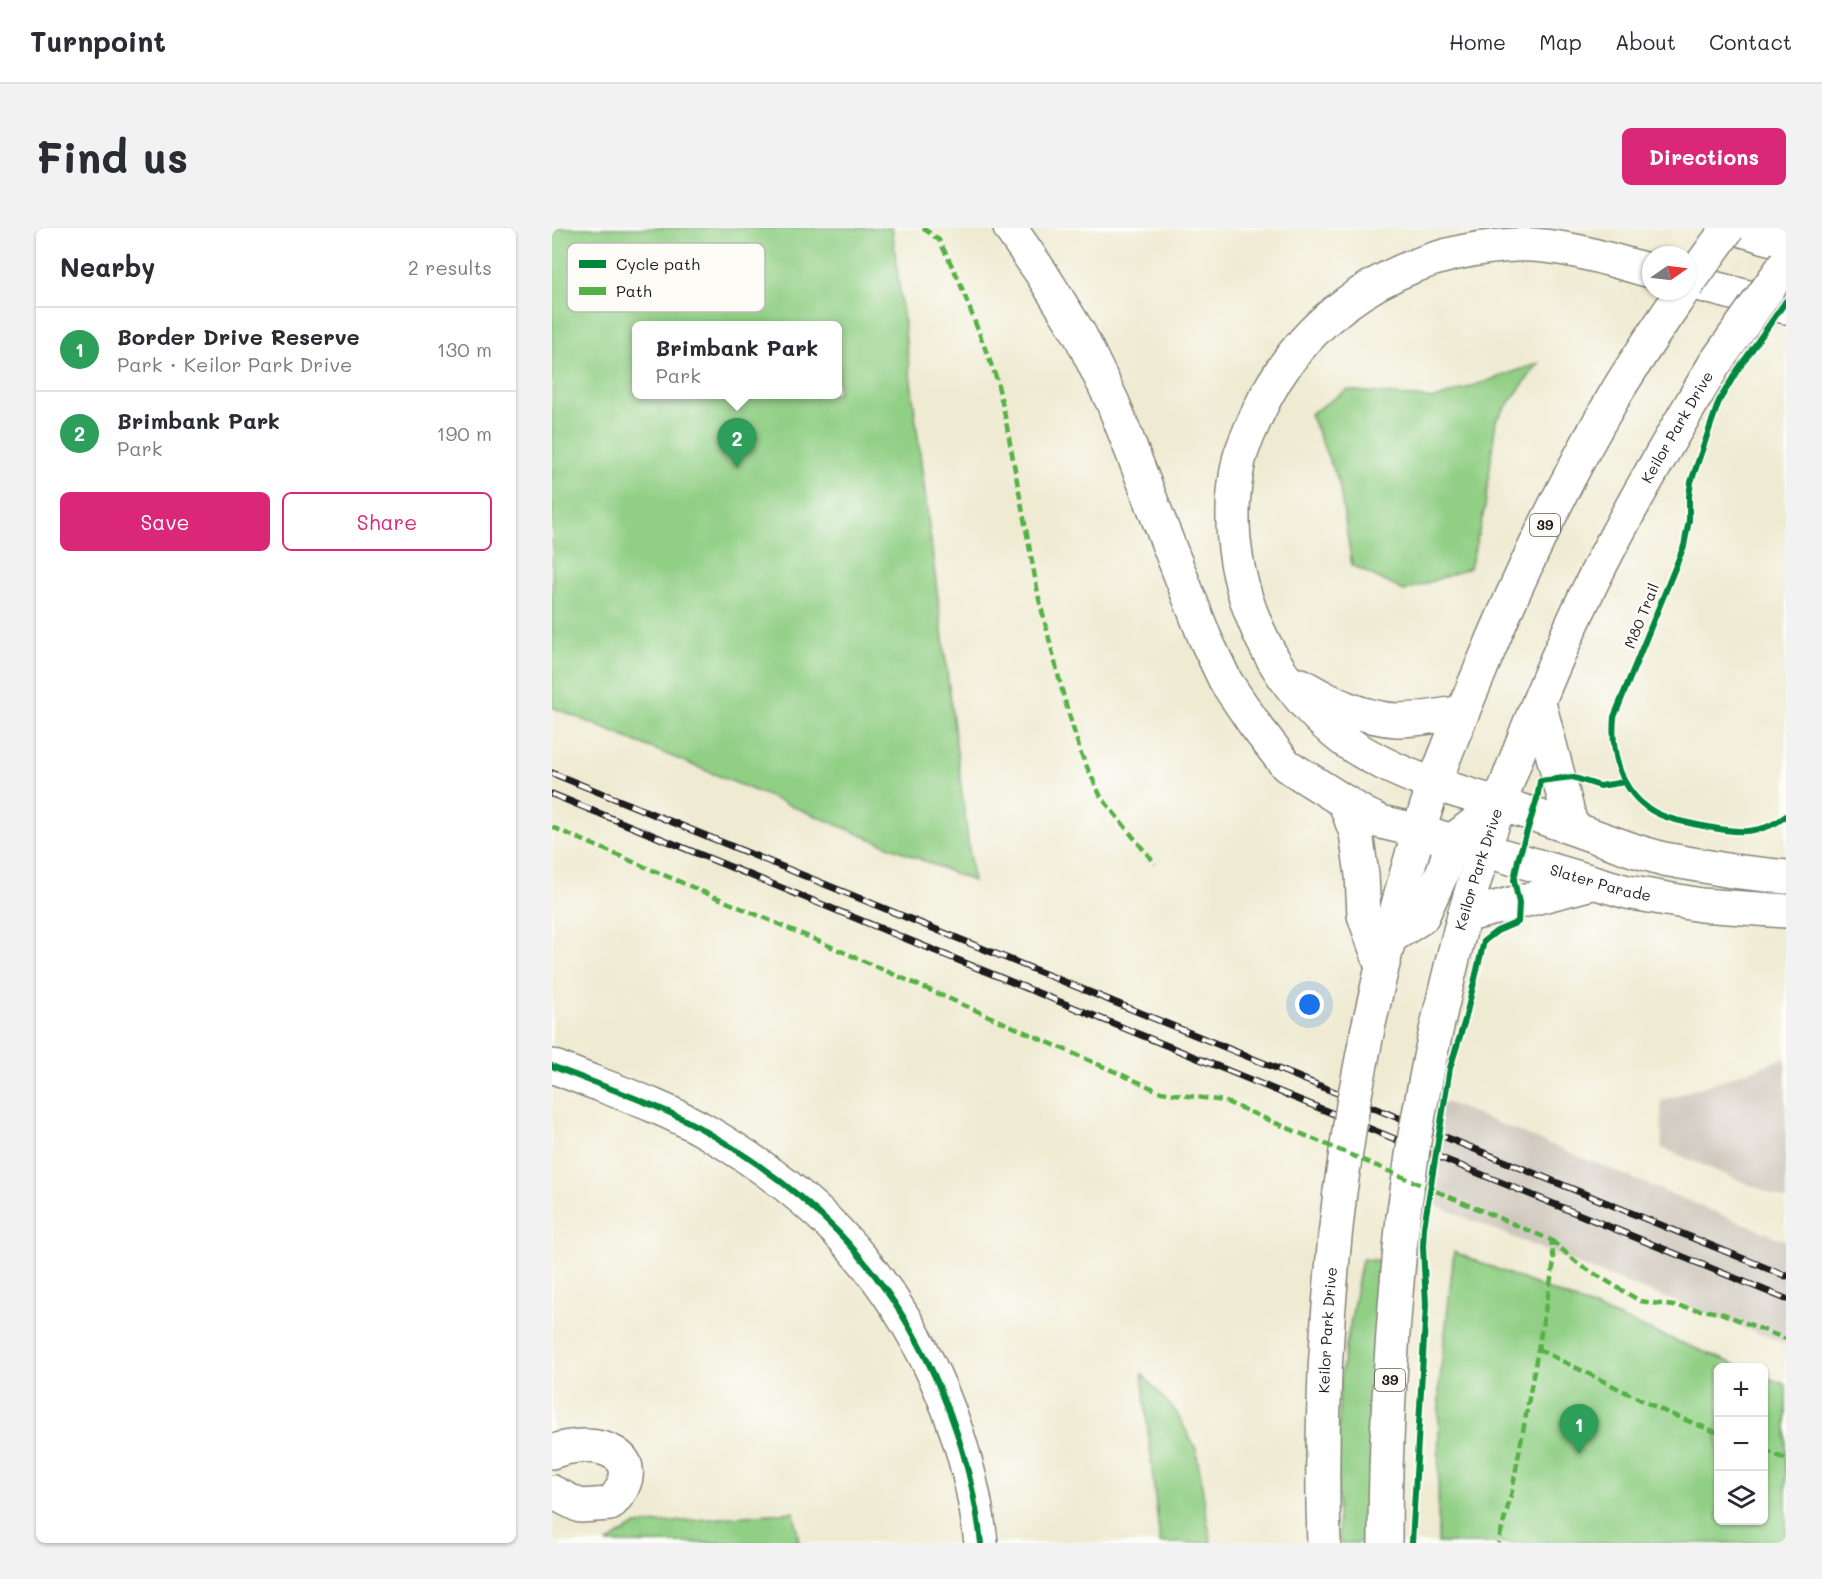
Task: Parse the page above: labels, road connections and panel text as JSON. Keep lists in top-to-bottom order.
{
  "streets": {
    "main road": ["Keilor Park Drive", "39", "Slater Parade"],
    "cycle path": ["M80 Trail"]
  },
  "crossings": [
    ["Keilor Park Drive", "Slater Parade"]
  ],
  "legend": ["Cycle path", "Path"],
  "north": "right",
  "page": {
    "header": "Turnpoint",
    "nav": [
      "Home",
      "Map",
      "About",
      "Contact"
    ],
    "buttons": [
      "Directions",
      ["Save", "Share"]
    ],
    "title": "Find us",
    "heading": ["Nearby", "2 results"],
    "list": [
      {
        "mark": "1",
        "name": "Border Drive Reserve",
        "note": "Park · Keilor Park Drive",
        "value": "130 m"
      },
      {
        "mark": "2",
        "name": "Brimbank Park",
        "note": "Park",
        "value": "190 m"
      }
    ],
    "popup": ["Brimbank Park", "Park"],
    "pins": ["2", "1"],
    "map_buttons": ["+", "−"]
  }
}
